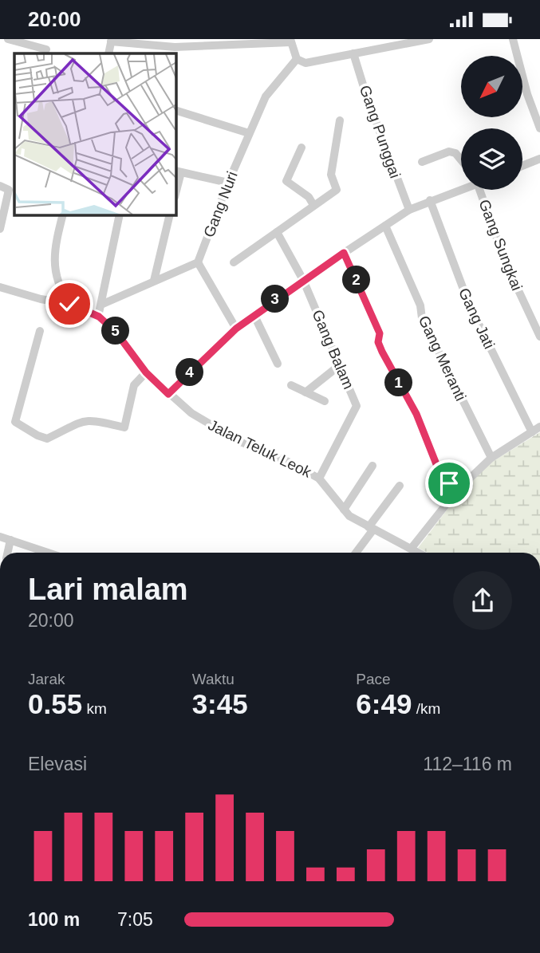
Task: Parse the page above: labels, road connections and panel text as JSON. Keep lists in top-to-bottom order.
{
  "streets": {
    "street": [
      "Gang Punggai",
      "Gang Nuri",
      "Gang Sungkai",
      "Gang Jati",
      "Gang Balam",
      "Gang Meranti",
      "Jalan Teluk Leok"
    ]
  },
  "crossings": [
    ["Gang Balam", "Jalan Teluk Leok"]
  ],
  "north": "bottom left",
  "page": {
    "status": "20:00",
    "pins": [
      "2",
      "3",
      "5",
      "4",
      "1"
    ],
    "heading": ["Lari malam", "20:00"],
    "stats": [
      ["Jarak", "0.55 km"],
      ["Waktu", "3:45"],
      ["Pace", "6:49 /km"]
    ],
    "chart": ["Elevasi", "112–116 m"],
    "list": [
      {
        "name": "100 m",
        "note": "7:05"
      }
    ]
  }
}
